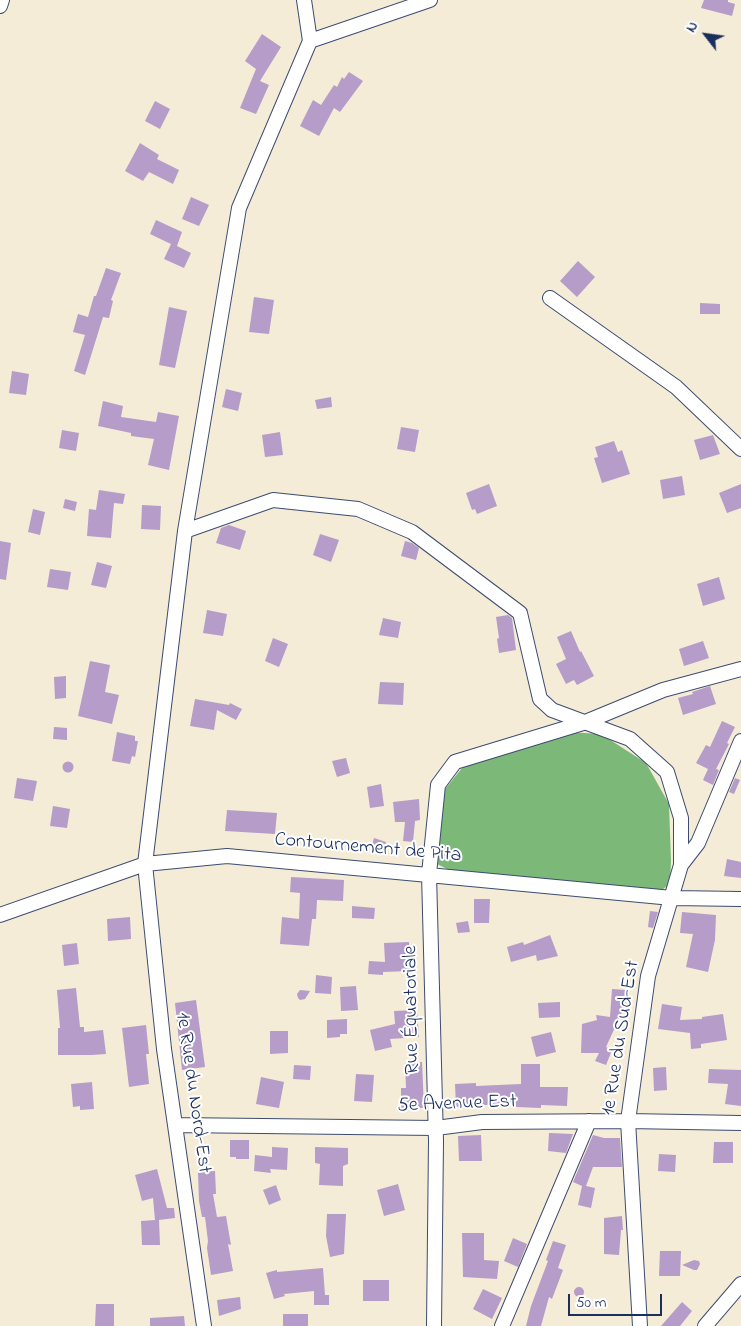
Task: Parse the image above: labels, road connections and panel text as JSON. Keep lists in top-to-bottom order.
{
  "streets": {
    "street": [
      "Contournement de Pita",
      "Rue Équatoriale",
      "1e Rue du Sud-Est",
      "1e Rue du Nord-Est",
      "5e Avenue Est"
    ]
  },
  "crossings": [
    ["Contournement de Pita", "Rue Équatoriale"],
    ["Contournement de Pita", "1e Rue du Sud-Est"],
    ["Contournement de Pita", "1e Rue du Nord-Est"],
    ["Rue Équatoriale", "1e Rue du Sud-Est"],
    ["Rue Équatoriale", "5e Avenue Est"],
    ["1e Rue du Sud-Est", "1e Rue du Nord-Est"],
    ["1e Rue du Sud-Est", "5e Avenue Est"],
    ["1e Rue du Nord-Est", "5e Avenue Est"]
  ],
  "scale_bar": "50 m",
  "north": "top left"
}
